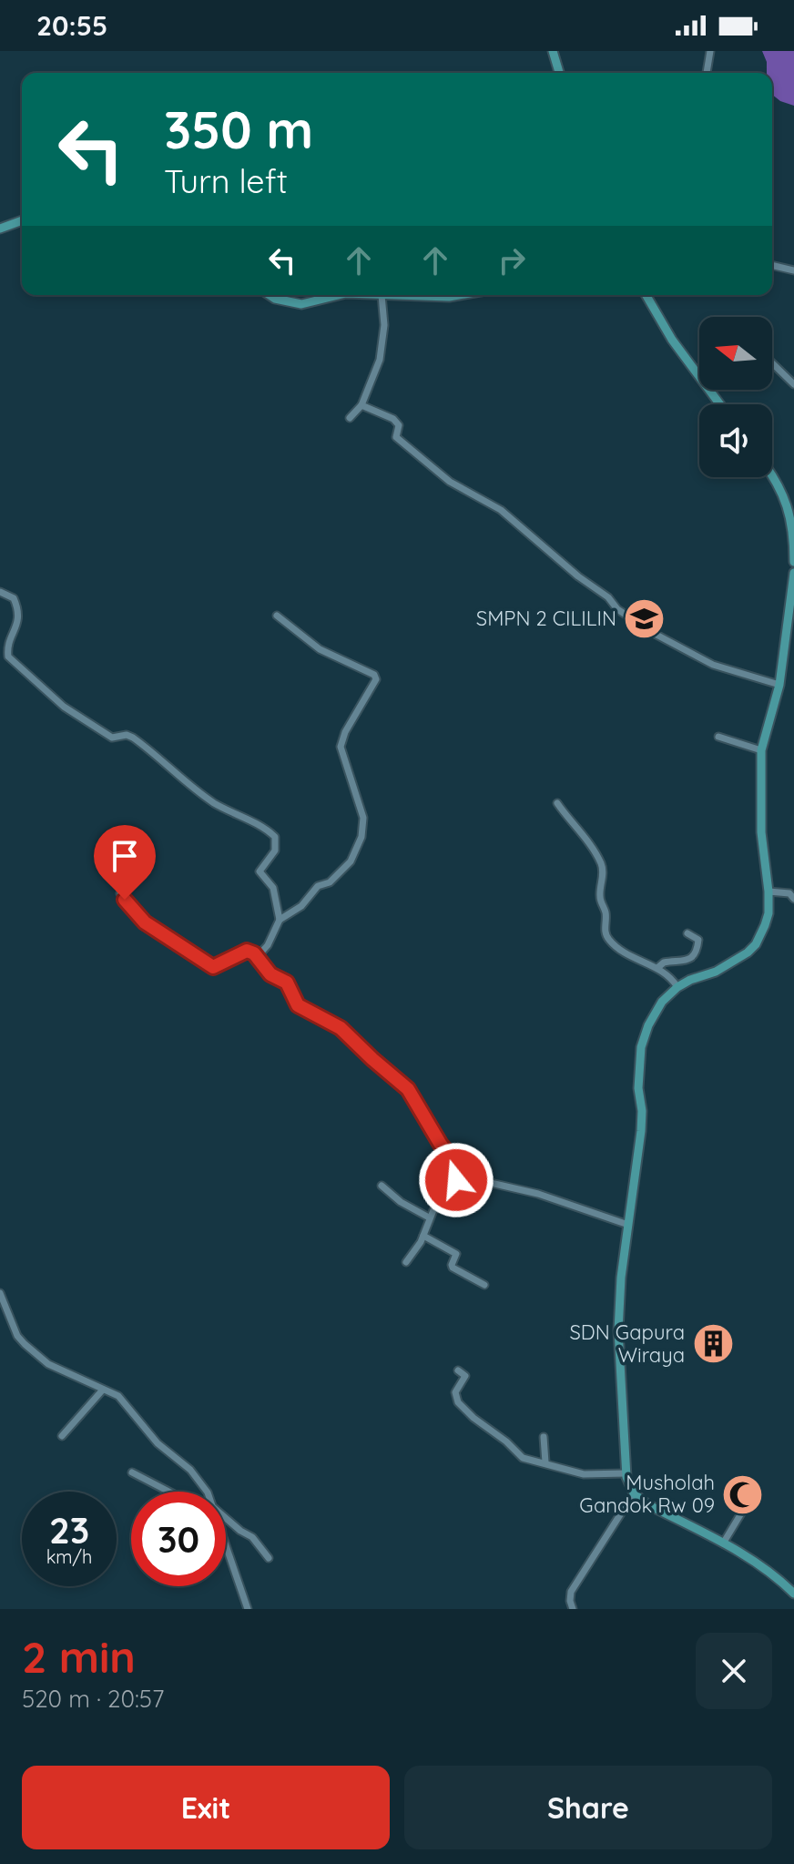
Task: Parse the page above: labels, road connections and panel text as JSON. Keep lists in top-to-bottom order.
{
  "places": {
    "school or university": ["SMPN 2 CILILIN"],
    "building": ["SDN Gapura Wiraya"],
    "mosque": ["Musholah Gandok Rw 09"]
  },
  "north": "left",
  "page": {
    "status": "20:55",
    "turn": ["350 m", "Turn left"],
    "speed": "23 km/h",
    "limit": "30",
    "heading": ["2 min", "520 m · 20:57"],
    "buttons": ["Exit", "Share"]
  }
}
